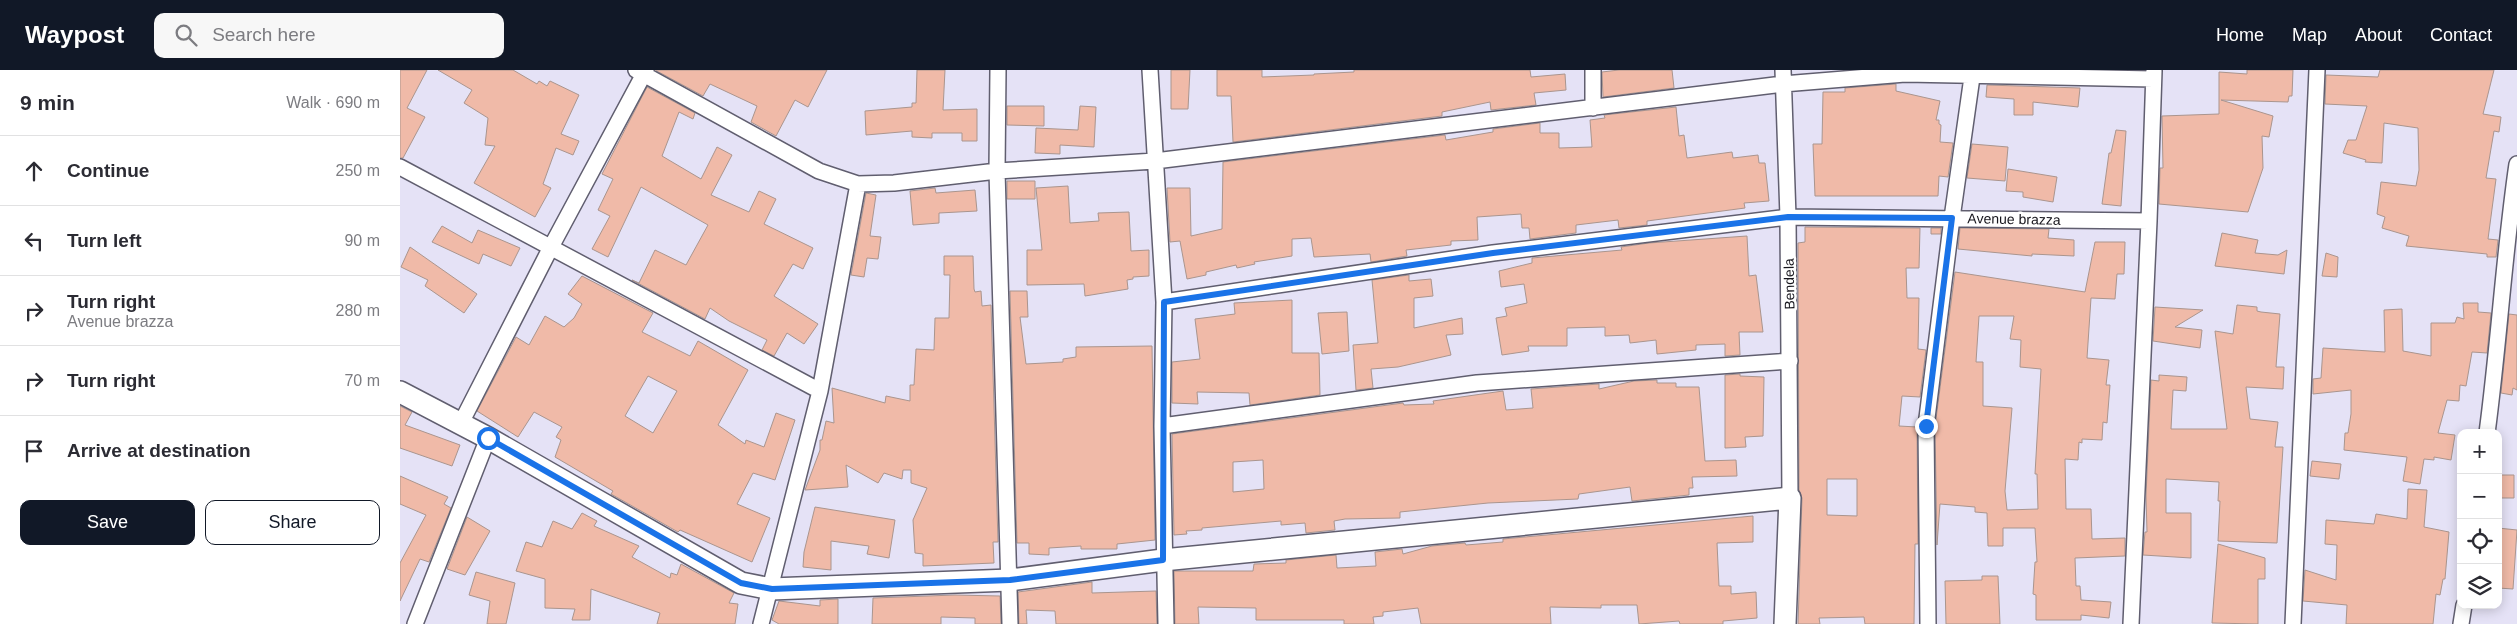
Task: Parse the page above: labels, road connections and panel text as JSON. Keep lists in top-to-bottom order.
{
  "streets": {
    "street": ["Avenue brazza", "Bendela"]
  },
  "crossings": [
    ["Avenue brazza", "Bendela"]
  ],
  "page": {
    "header": "Waypost",
    "search": "Search here",
    "nav": [
      "Home",
      "Map",
      "About",
      "Contact"
    ],
    "heading": ["9 min", "Walk · 690 m"],
    "list": [
      ["Continue", "250 m"],
      ["Turn left", "90 m"],
      ["Turn right", "Avenue brazza", "280 m"],
      ["Turn right", "70 m"],
      "Arrive at destination"
    ],
    "map_buttons": ["+", "−"],
    "buttons": ["Save", "Share"]
  }
}
